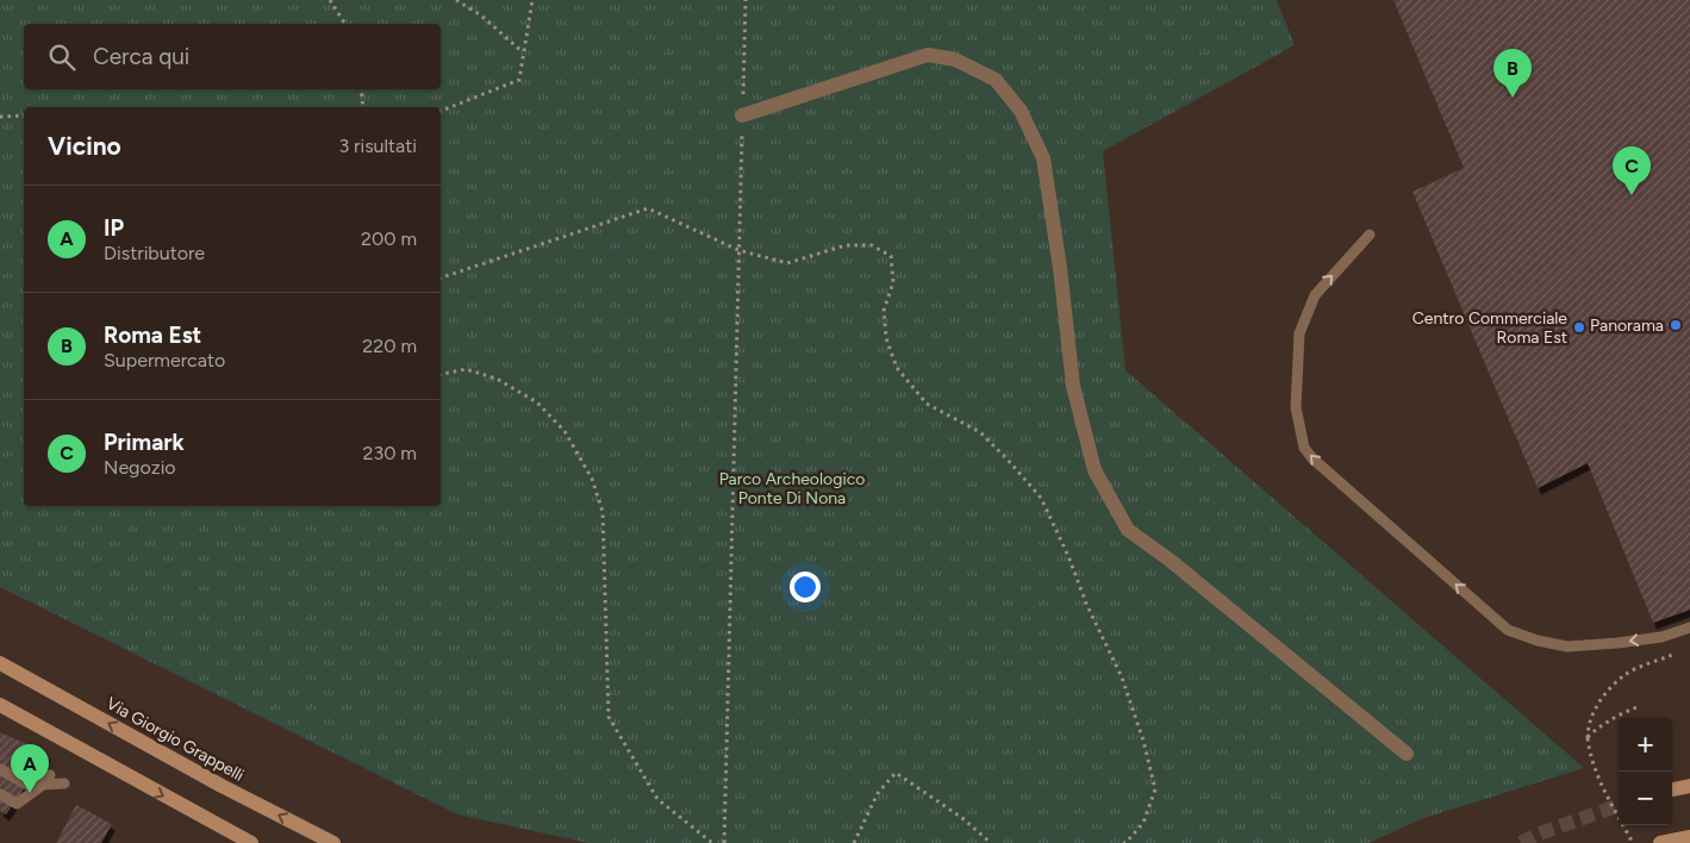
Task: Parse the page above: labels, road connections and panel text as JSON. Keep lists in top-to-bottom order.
{
  "streets": {
    "street": ["Via Giorgio Grappelli"]
  },
  "parks": ["Parco Archeologico Ponte Di Nona"],
  "places": ["Panorama", "Centro Commerciale Roma Est"],
  "page": {
    "search": "Cerca qui",
    "pins": ["B", "C", "A"],
    "heading": ["Vicino", "3 risultati"],
    "list": [
      {
        "mark": "A",
        "name": "IP",
        "note": "Distributore",
        "value": "200 m"
      },
      {
        "mark": "B",
        "name": "Roma Est",
        "note": "Supermercato",
        "value": "220 m"
      },
      {
        "mark": "C",
        "name": "Primark",
        "note": "Negozio",
        "value": "230 m"
      }
    ],
    "map_buttons": ["+", "−"]
  }
}
